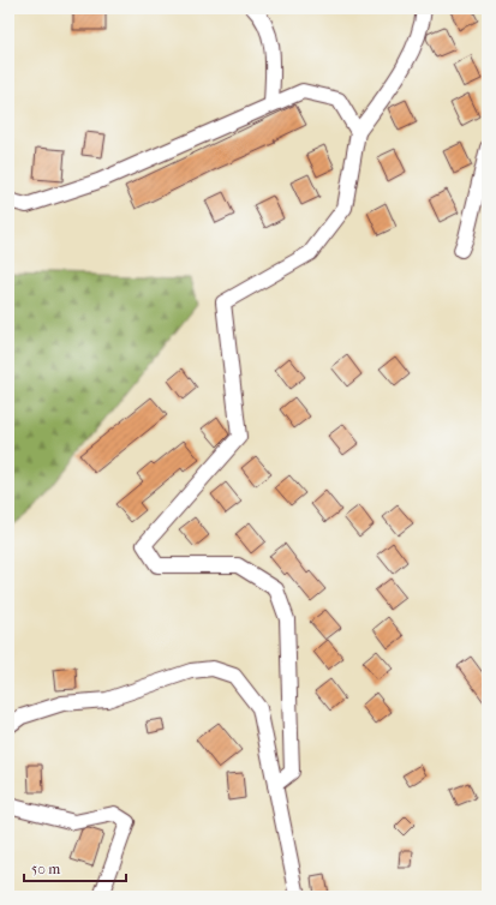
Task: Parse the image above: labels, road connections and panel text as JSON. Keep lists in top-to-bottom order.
{
  "scale_bar": "50 m"
}
